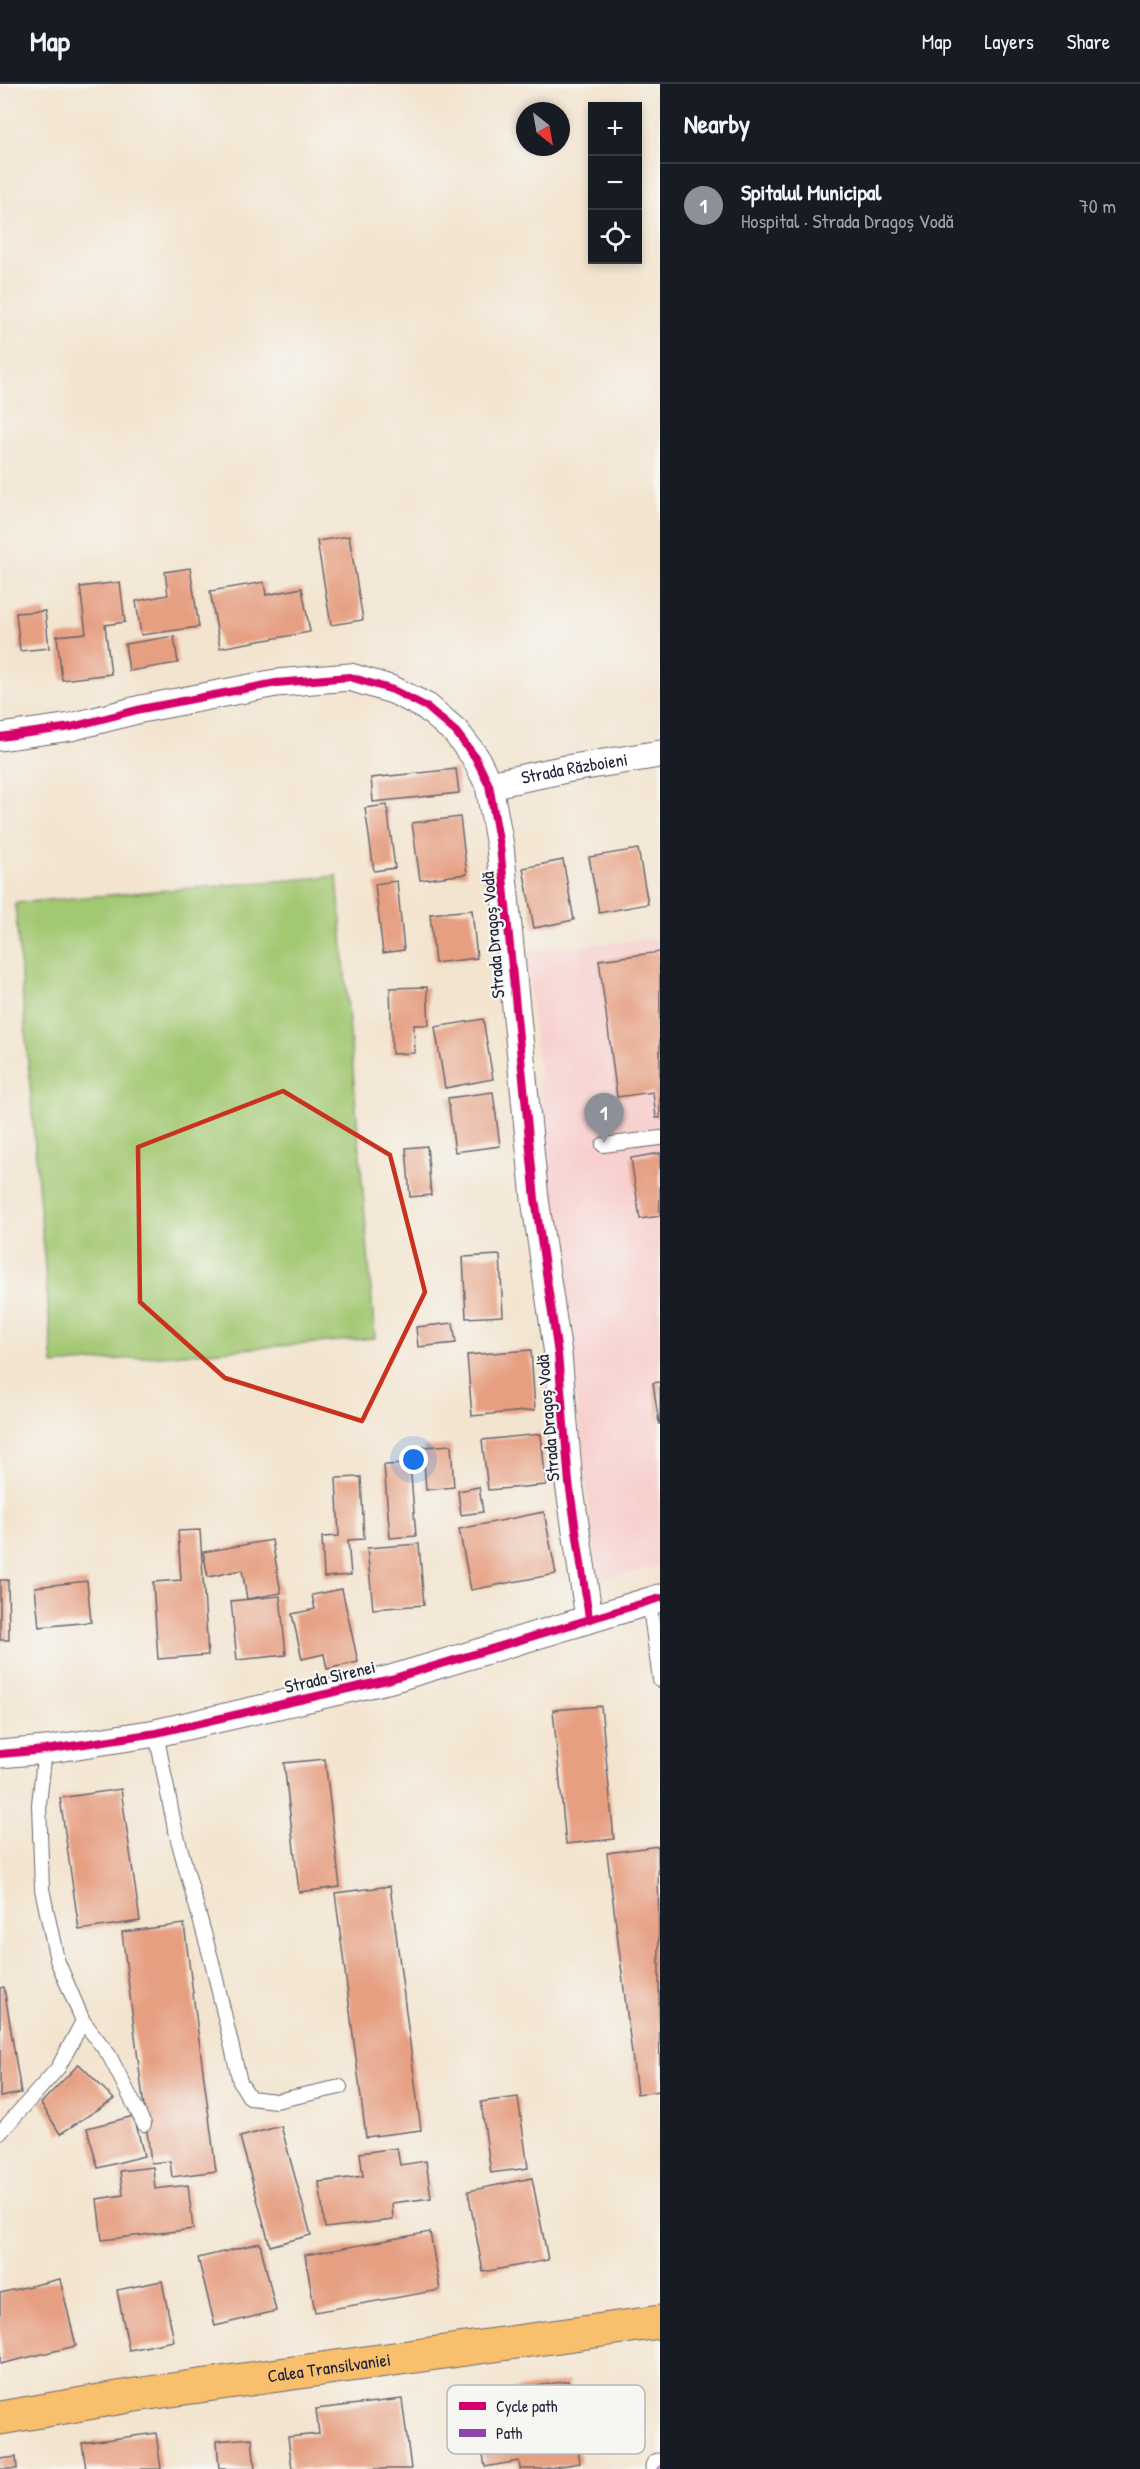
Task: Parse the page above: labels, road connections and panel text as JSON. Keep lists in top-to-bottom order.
{
  "streets": {
    "highway": ["Calea Transilvaniei"],
    "street": ["Strada Războieni", "Strada Dragoș Vodă", "Strada Sirenei"]
  },
  "crossings": [
    ["Strada Războieni", "Strada Dragoș Vodă"],
    ["Strada Dragoș Vodă", "Strada Sirenei"]
  ],
  "legend": ["Cycle path", "Path"],
  "north": "bottom right",
  "page": {
    "header": "Map",
    "nav": ["Map", "Layers", "Share"],
    "heading": "Nearby",
    "map_buttons": ["+", "−"],
    "list": [
      {
        "mark": "1",
        "name": "Spitalul Municipal",
        "note": "Hospital · Strada Dragoș Vodă",
        "value": "70 m"
      }
    ],
    "pins": "1"
  }
}
